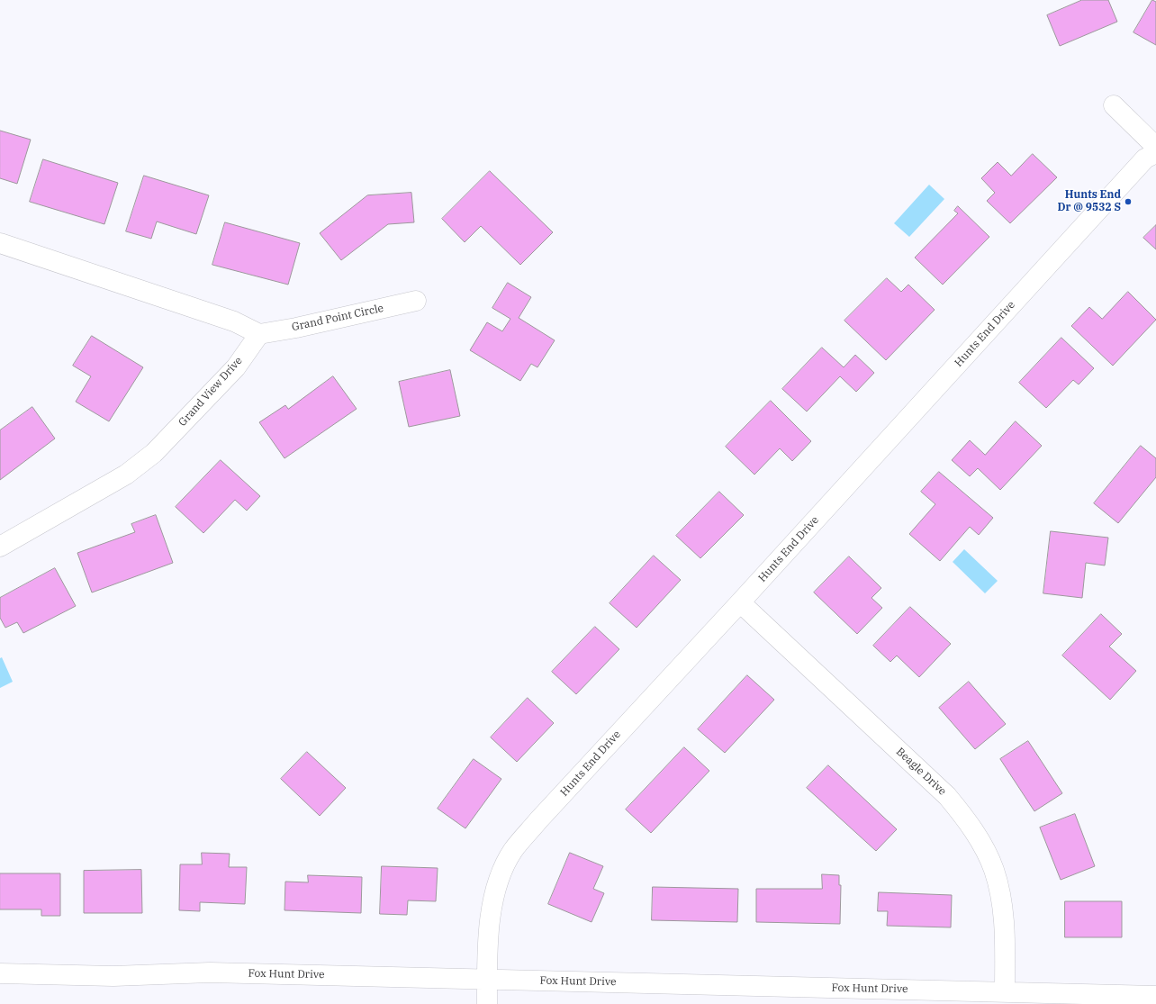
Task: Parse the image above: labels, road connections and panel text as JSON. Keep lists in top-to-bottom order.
{
  "streets": {
    "street": [
      "Grand Point Circle",
      "Hunts End Drive",
      "Grand View Drive",
      "Beagle Drive",
      "Fox Hunt Drive"
    ]
  },
  "crossings": [
    ["Grand Point Circle", "Grand View Drive"],
    ["Hunts End Drive", "Beagle Drive"],
    ["Hunts End Drive", "Fox Hunt Drive"],
    ["Beagle Drive", "Fox Hunt Drive"]
  ],
  "places": ["Hunts End Dr @ 9532 S"]
}
